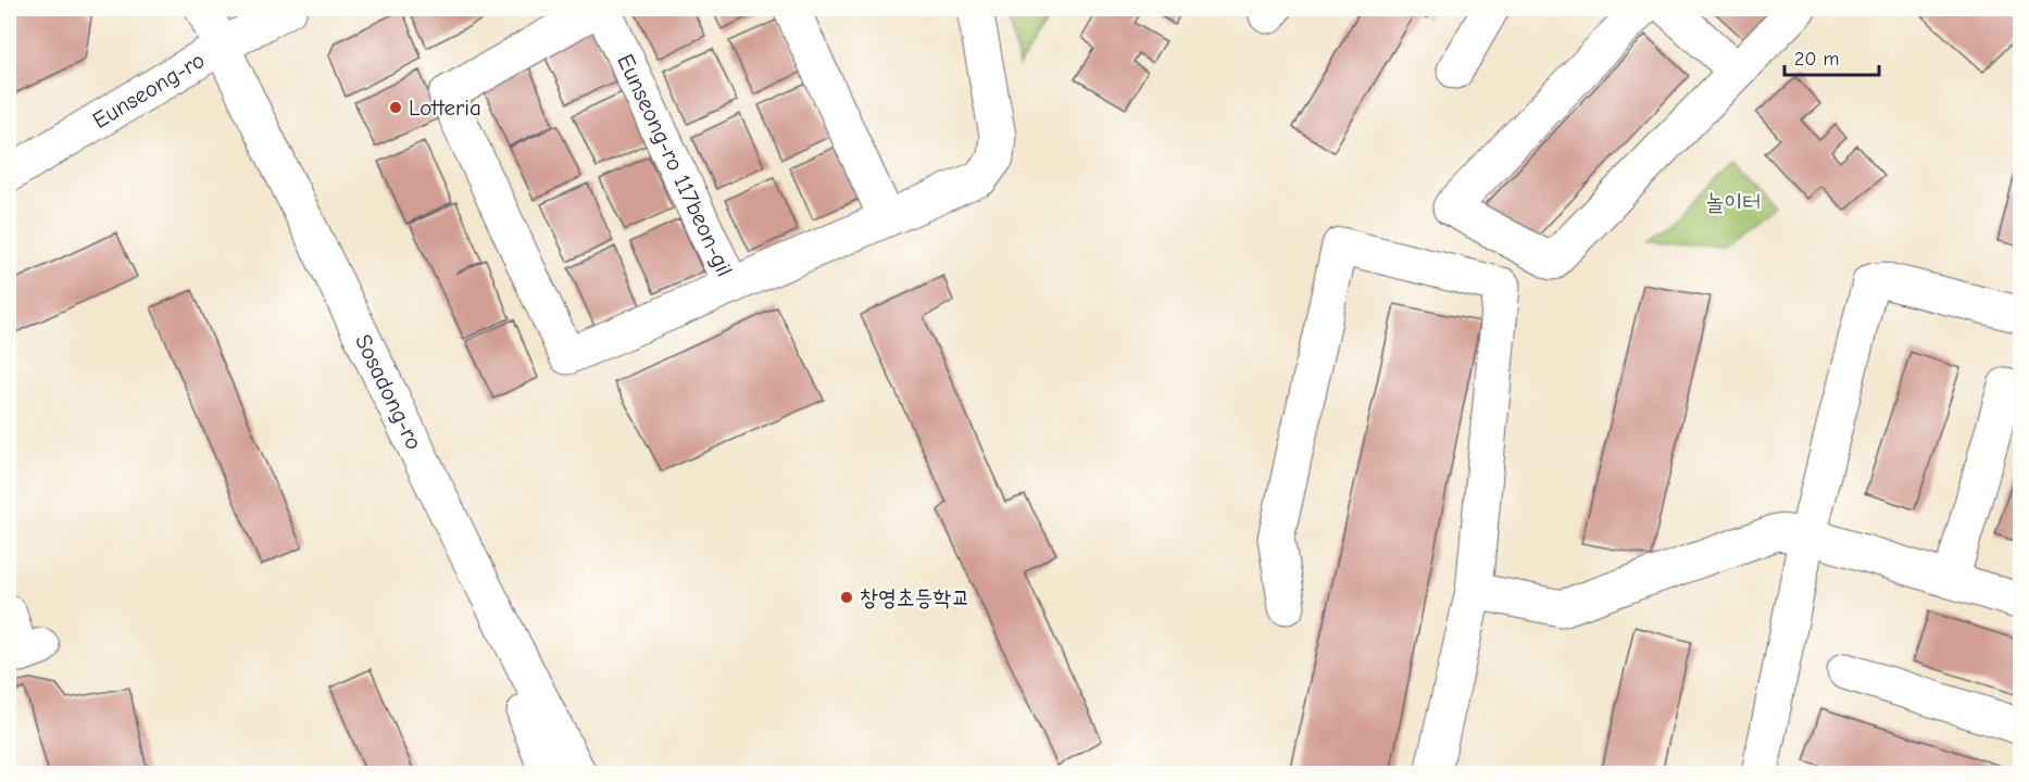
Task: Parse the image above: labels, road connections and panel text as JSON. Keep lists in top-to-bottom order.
{
  "streets": {
    "street": ["Eunseong-ro", "Eunseong-ro 117beon-gil", "Sosadong-ro"]
  },
  "crossings": [
    ["Eunseong-ro", "Sosadong-ro"]
  ],
  "parks": ["놀이터"],
  "places": ["Lotteria", "창영초등학교"],
  "scale_bar": "20 m"
}
